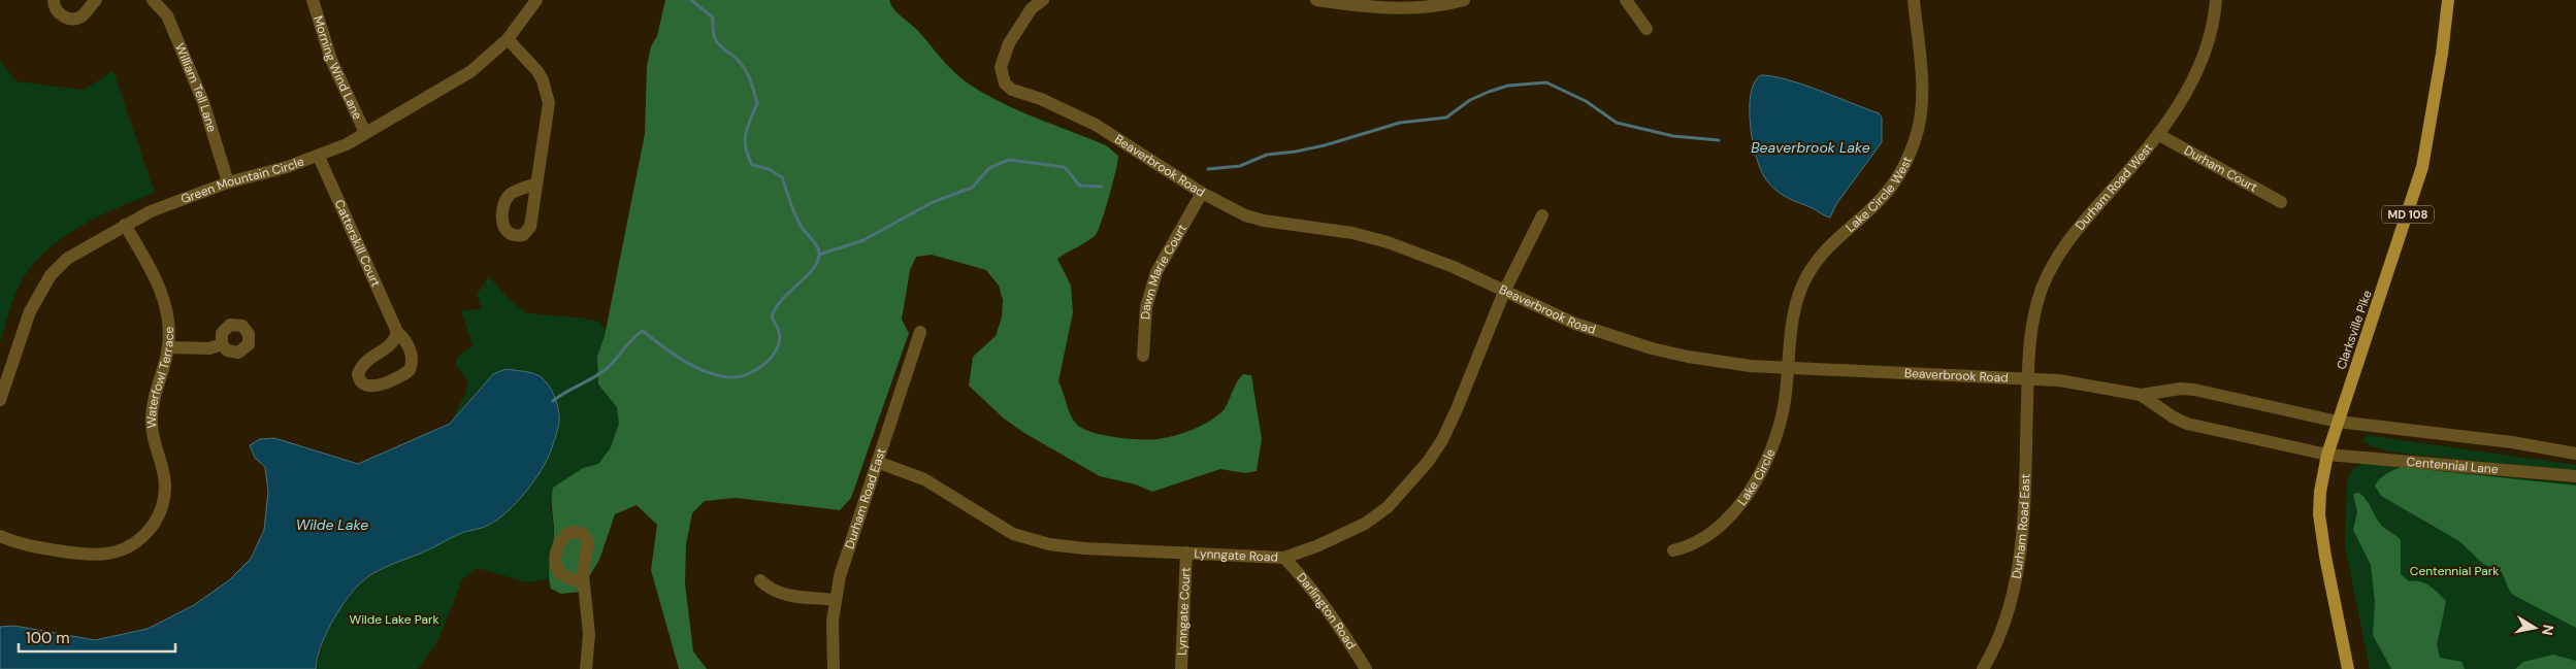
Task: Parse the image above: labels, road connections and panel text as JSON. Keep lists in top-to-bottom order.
{
  "streets": {
    "main road": ["MD 108", "Clarksville Pike"],
    "street": [
      "Morning Wind Lane",
      "William Tell Lane",
      "Beaverbrook Road",
      "Durham Court",
      "Green Mountain Circle",
      "Durham Road West",
      "Lake Circle West",
      "Catterskill Court",
      "Dawn Marie Court",
      "Waterfowl Terrace",
      "Centennial Lane",
      "Lake Circle",
      "Durham Road East",
      "Lynngate Road",
      "Lynngate Court",
      "Darlington Road"
    ]
  },
  "crossings": [
    ["Morning Wind Lane", "Green Mountain Circle"],
    ["William Tell Lane", "Green Mountain Circle"],
    ["Beaverbrook Road", "Durham Road West"],
    ["Beaverbrook Road", "Lake Circle West"],
    ["Beaverbrook Road", "Dawn Marie Court"],
    ["Beaverbrook Road", "Clarksville Pike"],
    ["Beaverbrook Road", "Centennial Lane"],
    ["Beaverbrook Road", "Lake Circle"],
    ["Beaverbrook Road", "Durham Road East"],
    ["Beaverbrook Road", "Lynngate Road"],
    ["Durham Court", "Durham Road West"],
    ["Green Mountain Circle", "Catterskill Court"],
    ["Green Mountain Circle", "Waterfowl Terrace"],
    ["Durham Road West", "Durham Road East"],
    ["Lake Circle West", "Lake Circle"],
    ["Clarksville Pike", "Centennial Lane"],
    ["Durham Road East", "Lynngate Road"],
    ["Lynngate Road", "Lynngate Court"],
    ["Lynngate Road", "Darlington Road"]
  ],
  "water": ["Beaverbrook Lake", "Wilde Lake"],
  "parks": ["Centennial Park", "Wilde Lake Park"],
  "scale_bar": "100 m",
  "north": "right"
}
